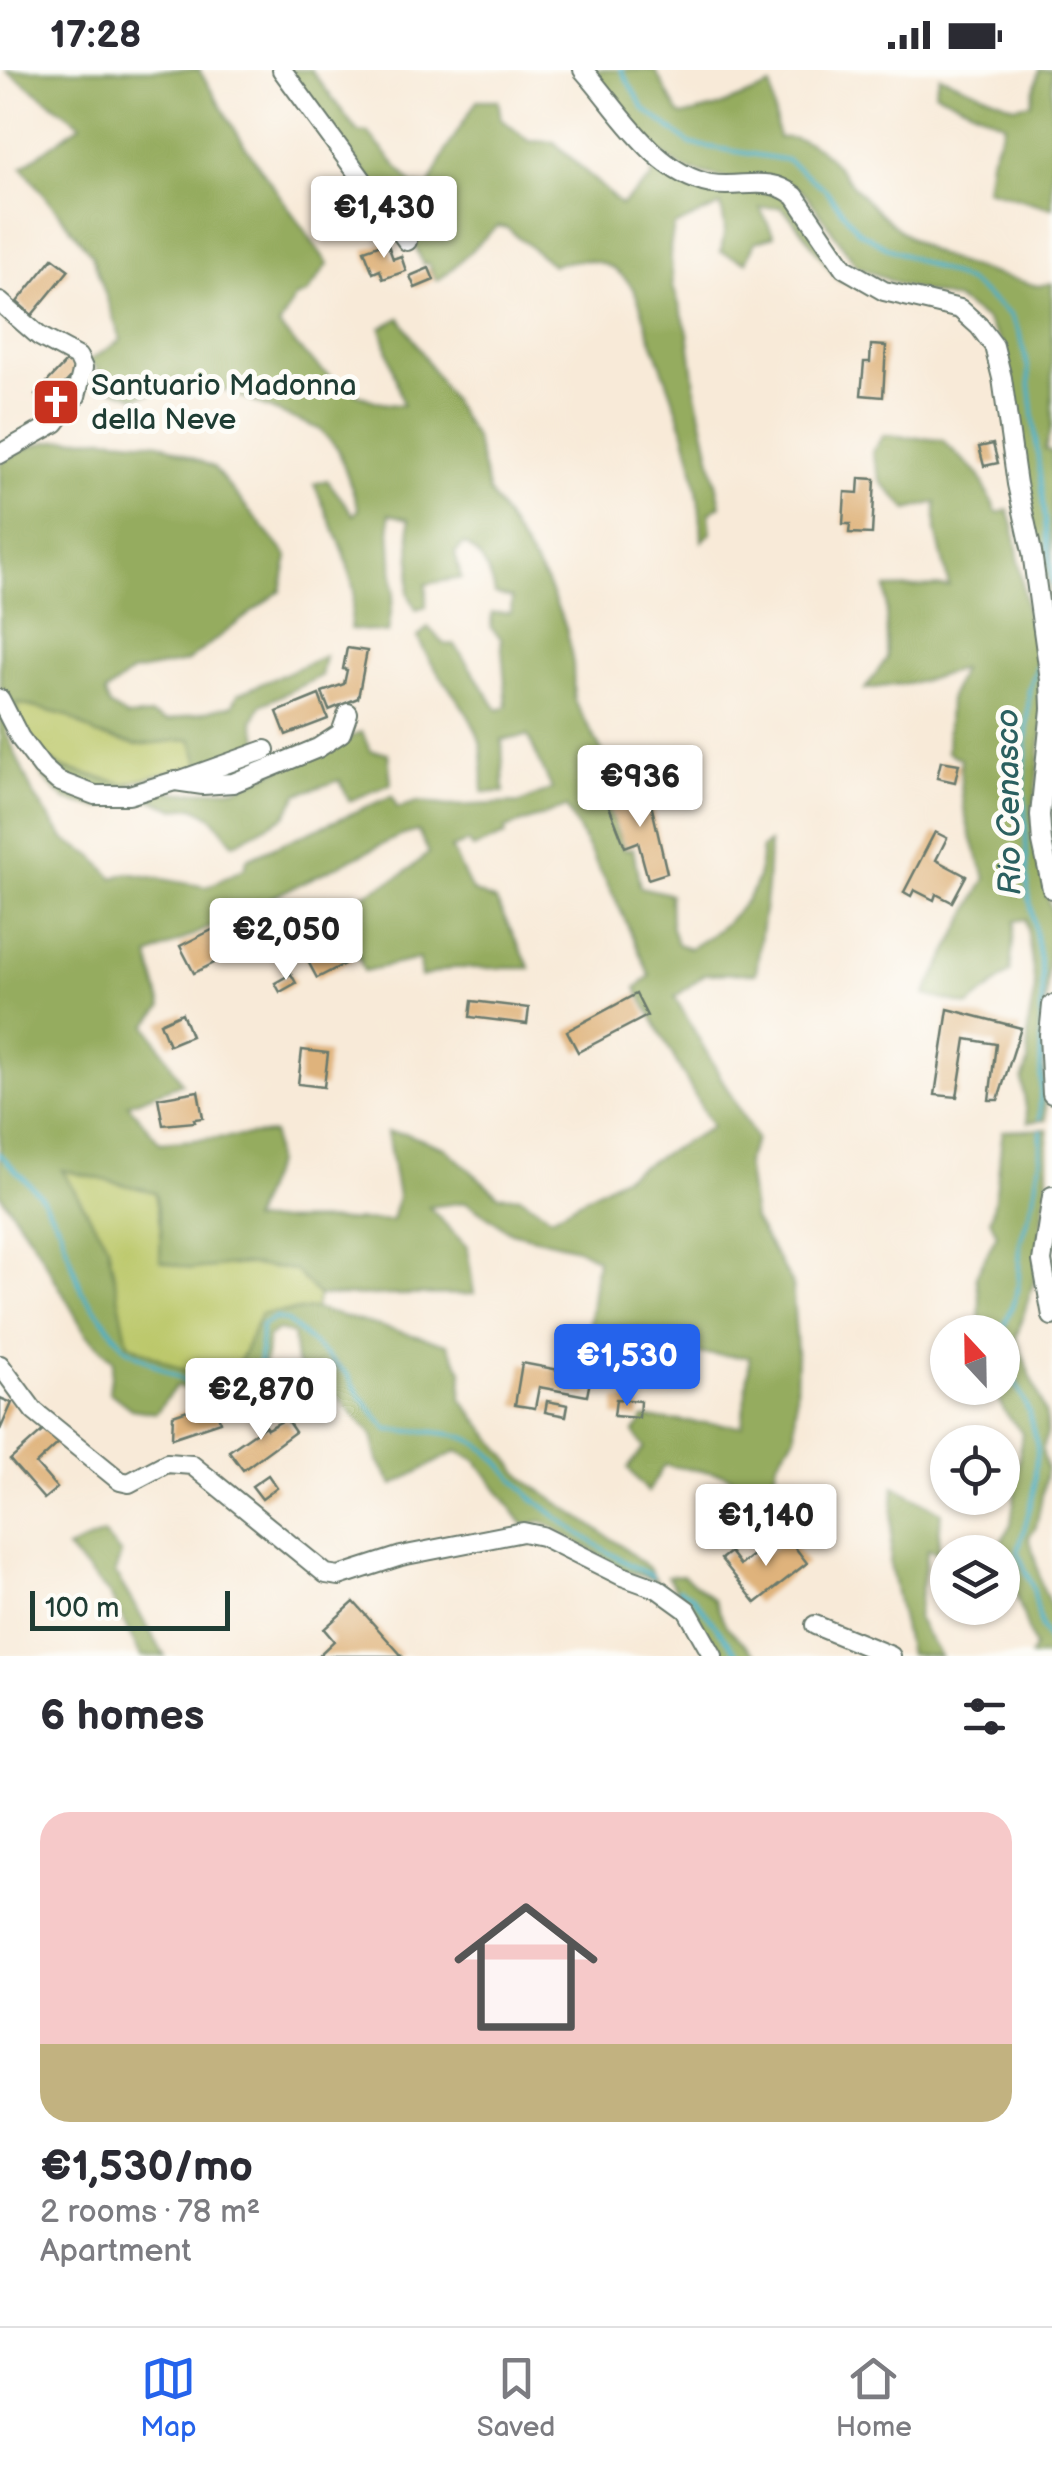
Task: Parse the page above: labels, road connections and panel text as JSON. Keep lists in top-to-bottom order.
{
  "water": ["Rio Cenasco"],
  "places": {
    "church": ["Santuario Madonna della Neve"]
  },
  "scale_bar": "100 m",
  "north": "top",
  "page": {
    "status": "17:28",
    "price": [
      "€1,430",
      "€936",
      "€2,050",
      "€1,530",
      "€2,870",
      "€1,140"
    ],
    "scale": "100 m",
    "heading": "6 homes",
    "list": [
      {
        "name": "€1,530/mo",
        "note": "2 rooms · 78 m² · Apartment"
      }
    ],
    "tabs": ["Map", "Saved", "Home"]
  }
}
